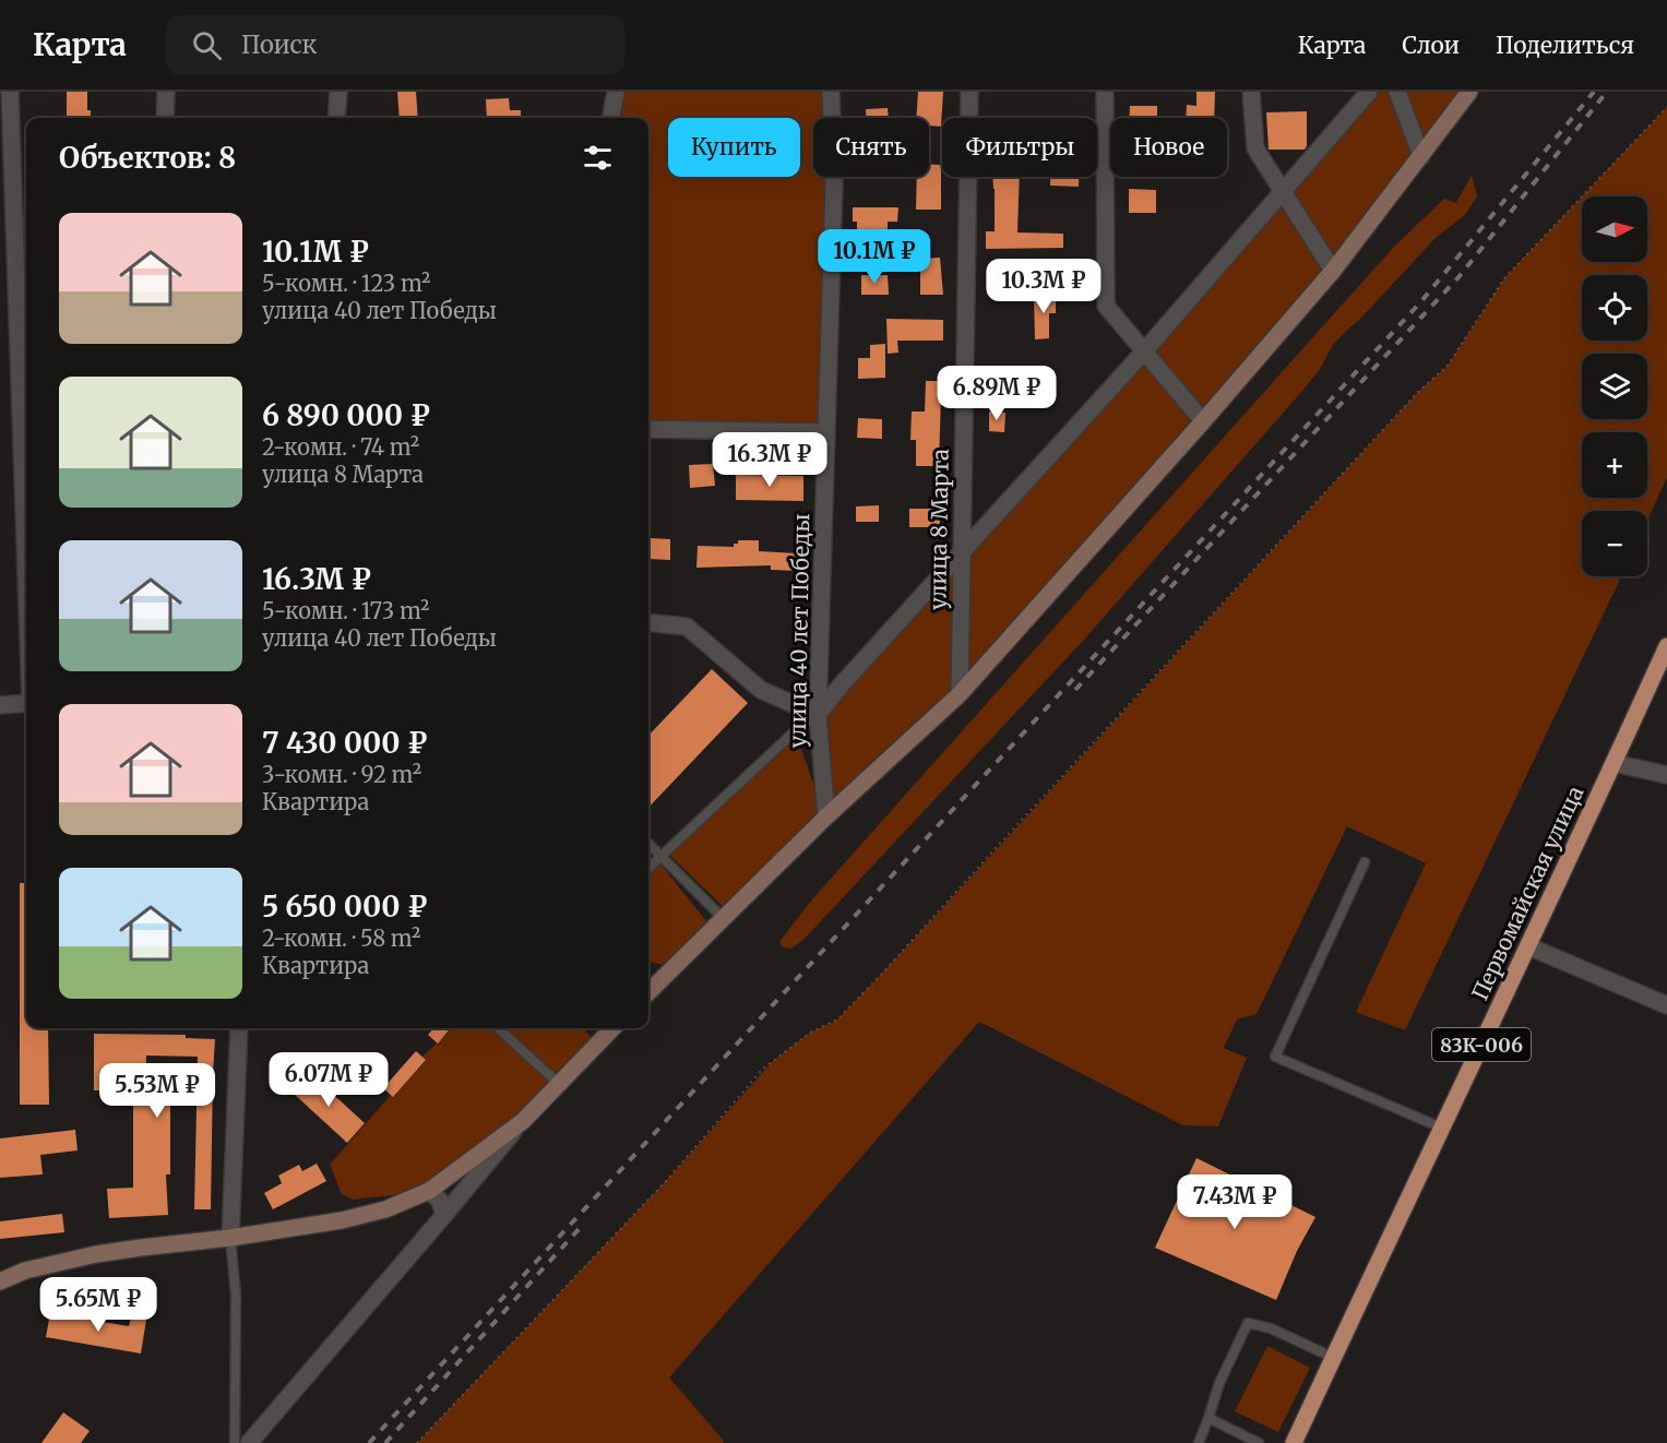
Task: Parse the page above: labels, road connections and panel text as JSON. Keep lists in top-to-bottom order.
{
  "streets": {
    "main road": ["Первомайская улица", "83К-006"],
    "street": ["улица 8 Марта", "улица 40 лет Победы"]
  },
  "north": "right",
  "page": {
    "header": "Карта",
    "search": "Поиск",
    "nav": ["Карта", "Слои", "Поделиться"],
    "chip": [
      "Купить",
      "Снять",
      "Фильтры",
      "Новое"
    ],
    "heading": "Объектов: 8",
    "map_buttons": ["+", "−"],
    "list": [
      {
        "name": "10.1M ₽",
        "note": "5-комн. · 123 m² · улица 40 лет Победы"
      },
      {
        "name": "6 890 000 ₽",
        "note": "2-комн. · 74 m² · улица 8 Марта"
      },
      {
        "name": "16.3M ₽",
        "note": "5-комн. · 173 m² · улица 40 лет Победы"
      },
      {
        "name": "7 430 000 ₽",
        "note": "3-комн. · 92 m² · Квартира"
      },
      {
        "name": "5 650 000 ₽",
        "note": "2-комн. · 58 m² · Квартира"
      }
    ],
    "price": [
      "10.1M ₽",
      "10.3M ₽",
      "6.89M ₽",
      "16.3M ₽",
      "6.07M ₽",
      "5.53M ₽",
      "7.43M ₽",
      "5.65M ₽"
    ]
  }
}
